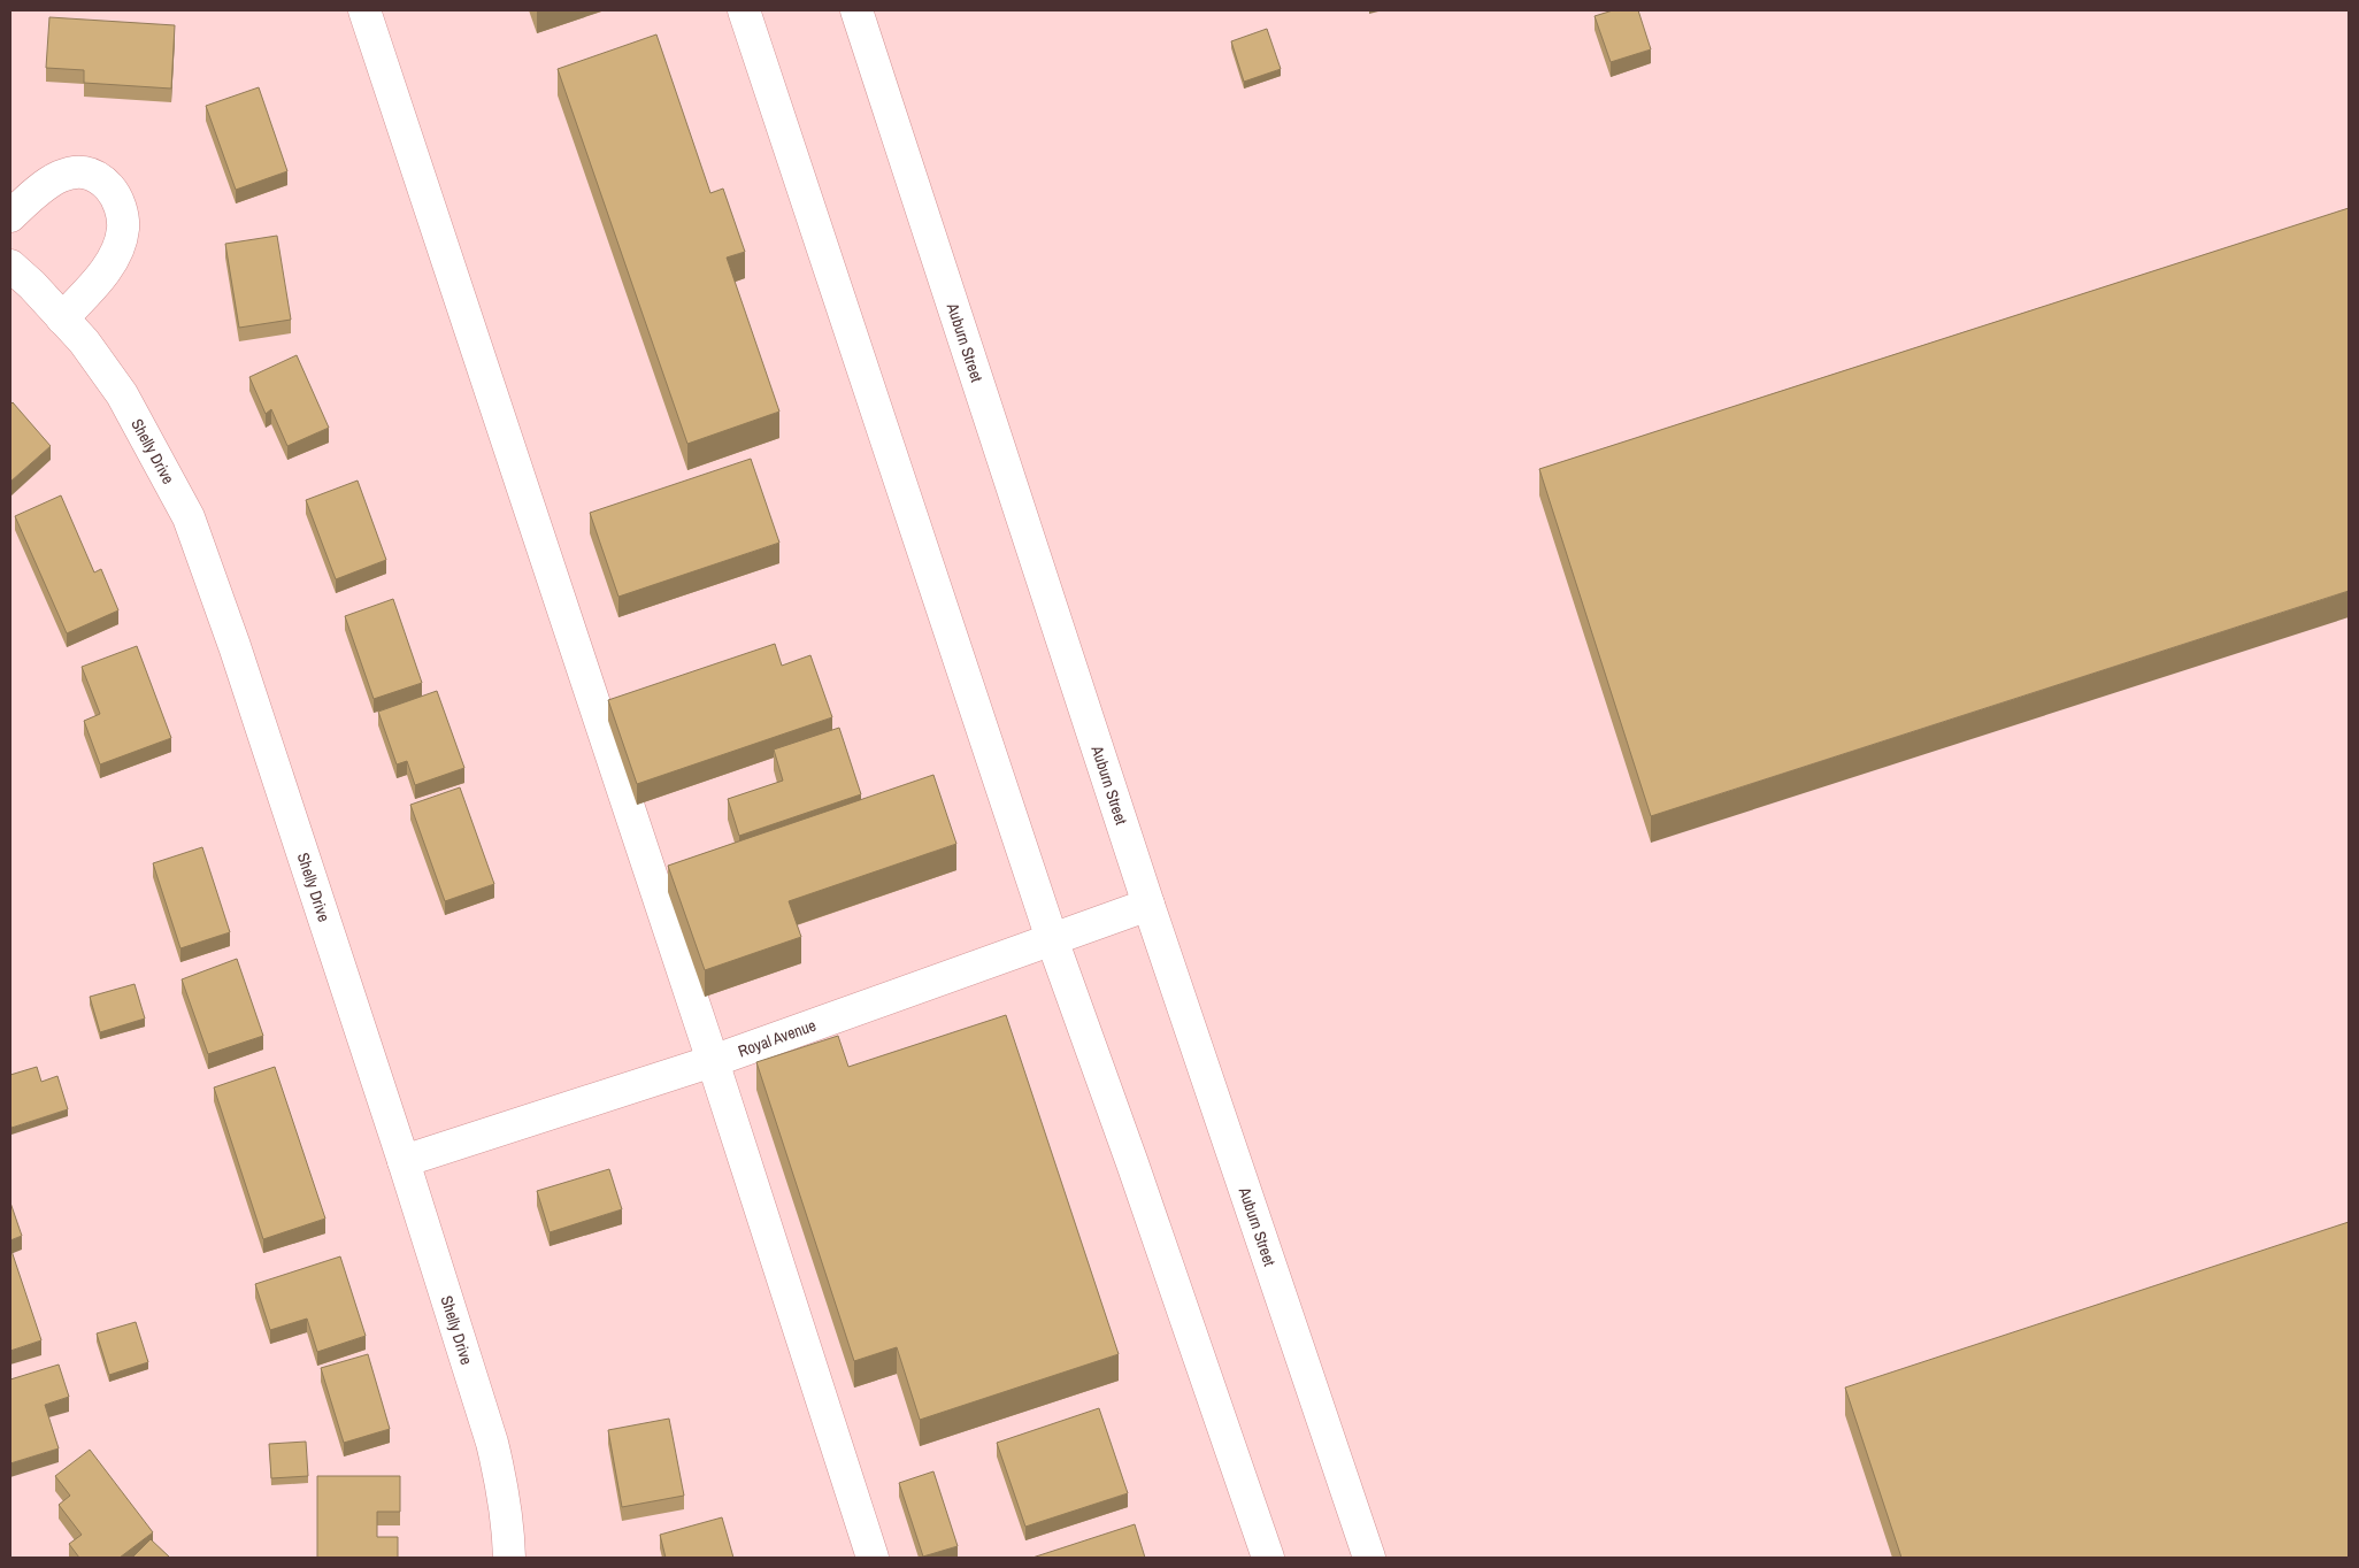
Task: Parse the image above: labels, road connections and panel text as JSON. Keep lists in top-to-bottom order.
{
  "streets": {
    "street": ["Auburn Street", "Shelly Drive", "Royal Avenue"]
  },
  "crossings": [
    ["Auburn Street", "Royal Avenue"],
    ["Shelly Drive", "Royal Avenue"]
  ]
}
